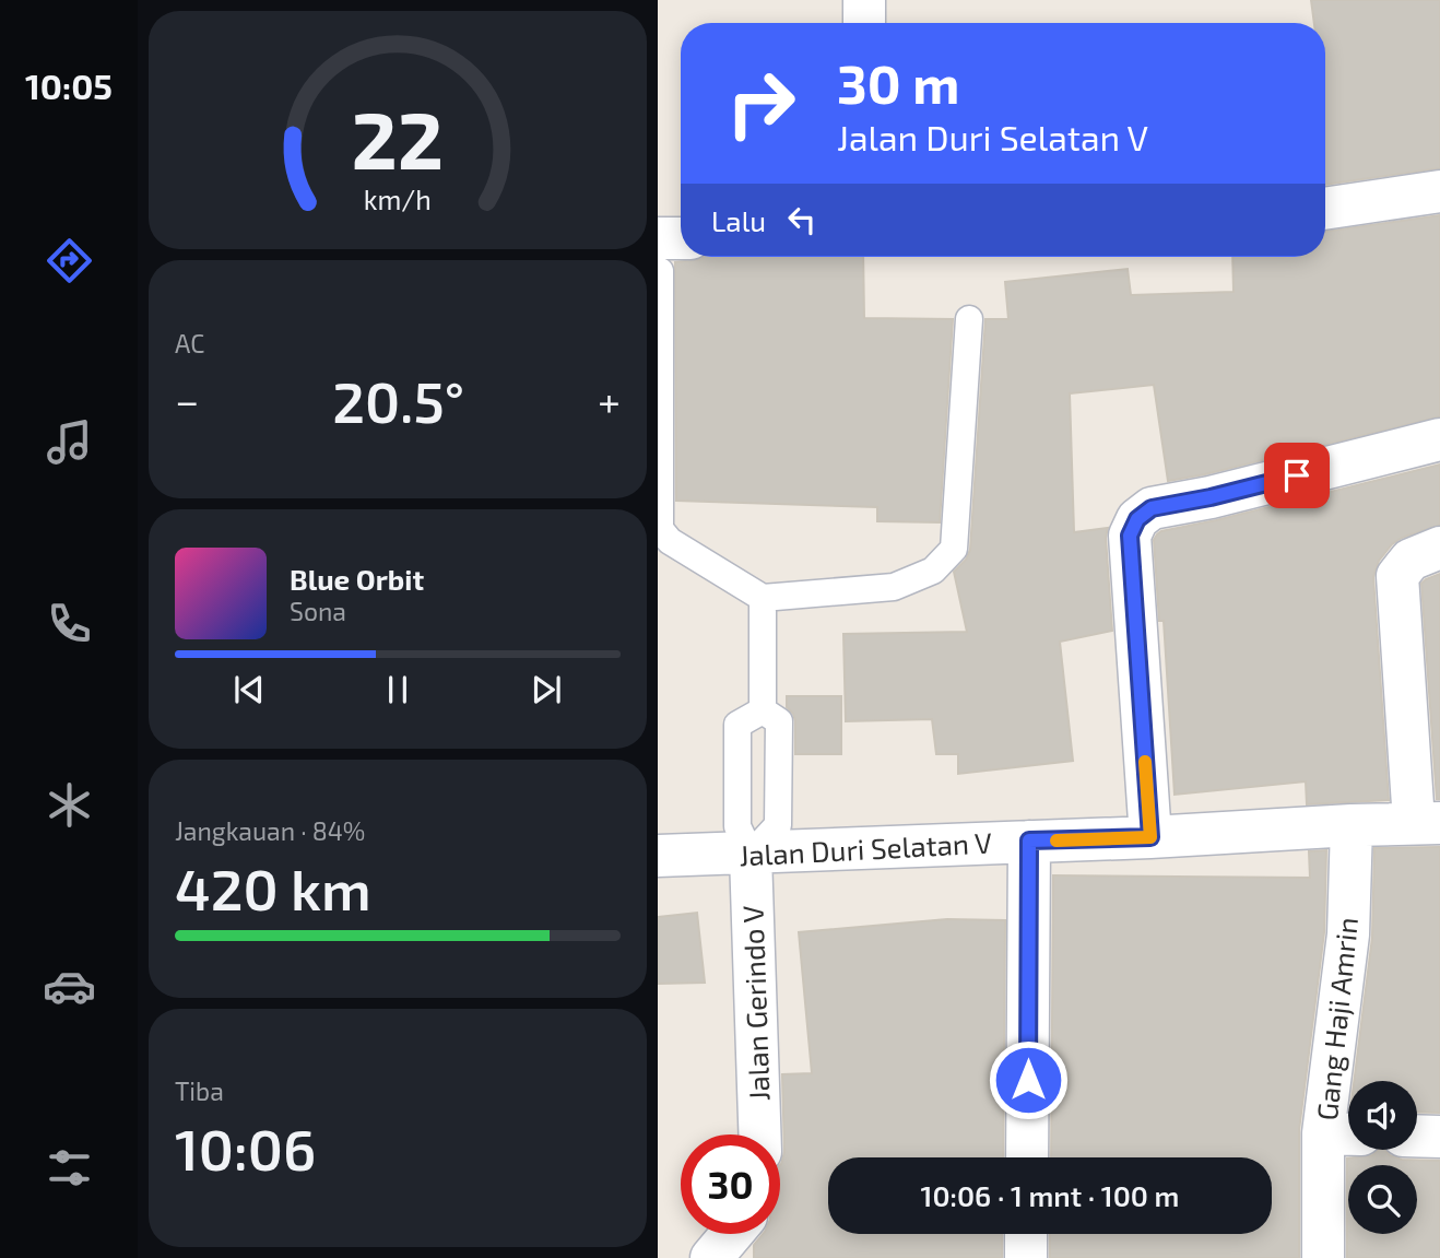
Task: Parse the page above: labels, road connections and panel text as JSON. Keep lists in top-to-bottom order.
{
  "streets": {
    "street": ["Jalan Duri Selatan V", "Jalan Gerindo V", "Gang Haji Amrin"]
  },
  "crossings": [
    ["Jalan Duri Selatan V", "Jalan Gerindo V"],
    ["Jalan Duri Selatan V", "Gang Haji Amrin"]
  ],
  "page": {
    "tabs": "10:05",
    "turn": ["30 m", "Jalan Duri Selatan V"],
    "then": "Lalu",
    "tile": [
      "AC",
      ["Jangkauan · 84%", "420 km"],
      ["Tiba", "10:06"]
    ],
    "heat": ["−", "20.5°", "+"],
    "song": ["Blue Orbit", "Sona"],
    "limit": "30",
    "trip": "10:06 · 1 mnt · 100 m",
    "gauge": ["22", "km/h"]
  }
}
